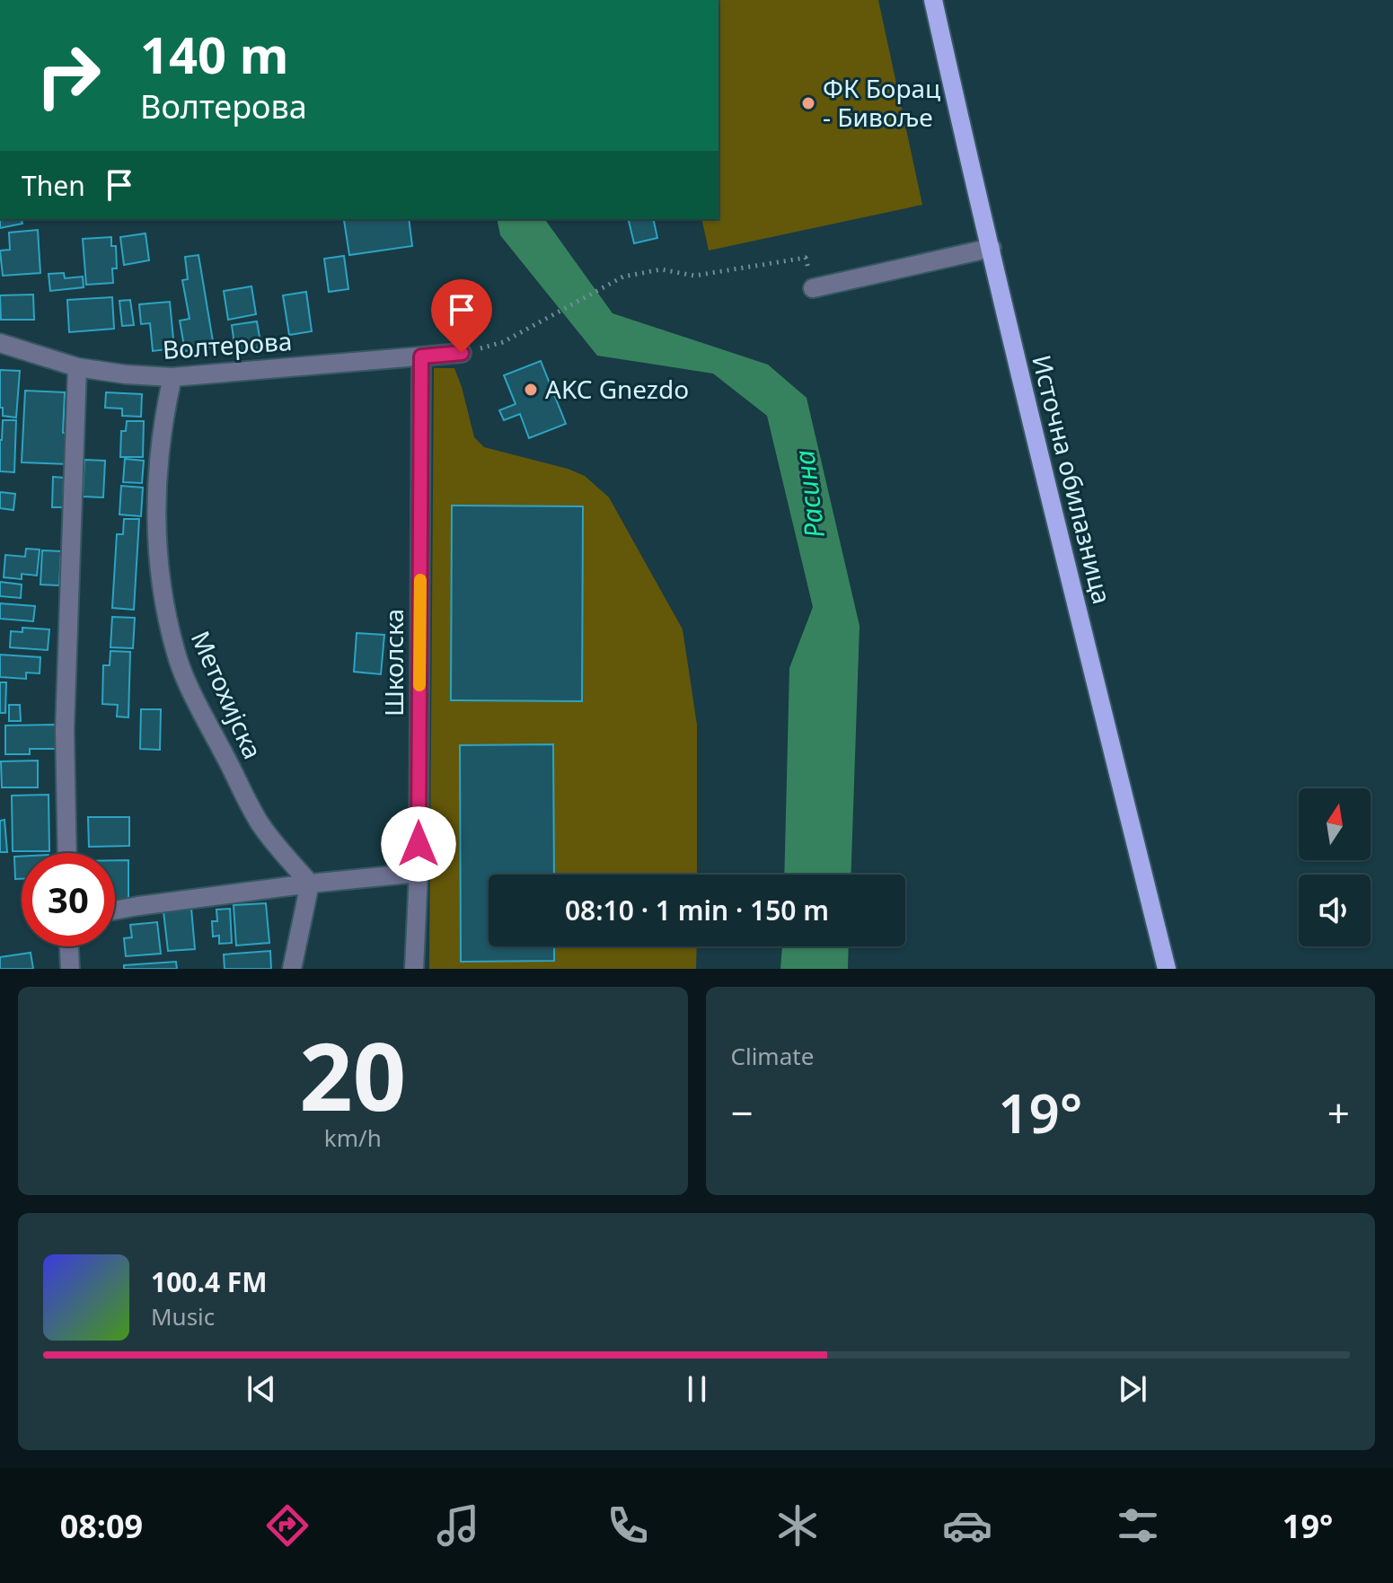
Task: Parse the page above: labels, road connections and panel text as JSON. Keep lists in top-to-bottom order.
{
  "streets": {
    "main road": ["Источна обилазница"],
    "street": ["Волтерова", "Школска", "Метохијска"]
  },
  "crossings": [
    ["Волтерова", "Школска"],
    ["Волтерова", "Метохијска"]
  ],
  "water": ["Расина"],
  "places": ["ФК Борац - Бивоље", "AKC Gnezdo"],
  "north": "top",
  "page": {
    "turn": ["140 m", "Волтерова"],
    "then": "Then",
    "limit": "30",
    "trip": "08:10 · 1 min · 150 m",
    "tile": [
      ["20", "km/h"],
      "Climate"
    ],
    "heat": ["−", "19°", "+"],
    "song": ["100.4 FM", "Music"],
    "tabs": ["08:09", "19°"]
  }
}
